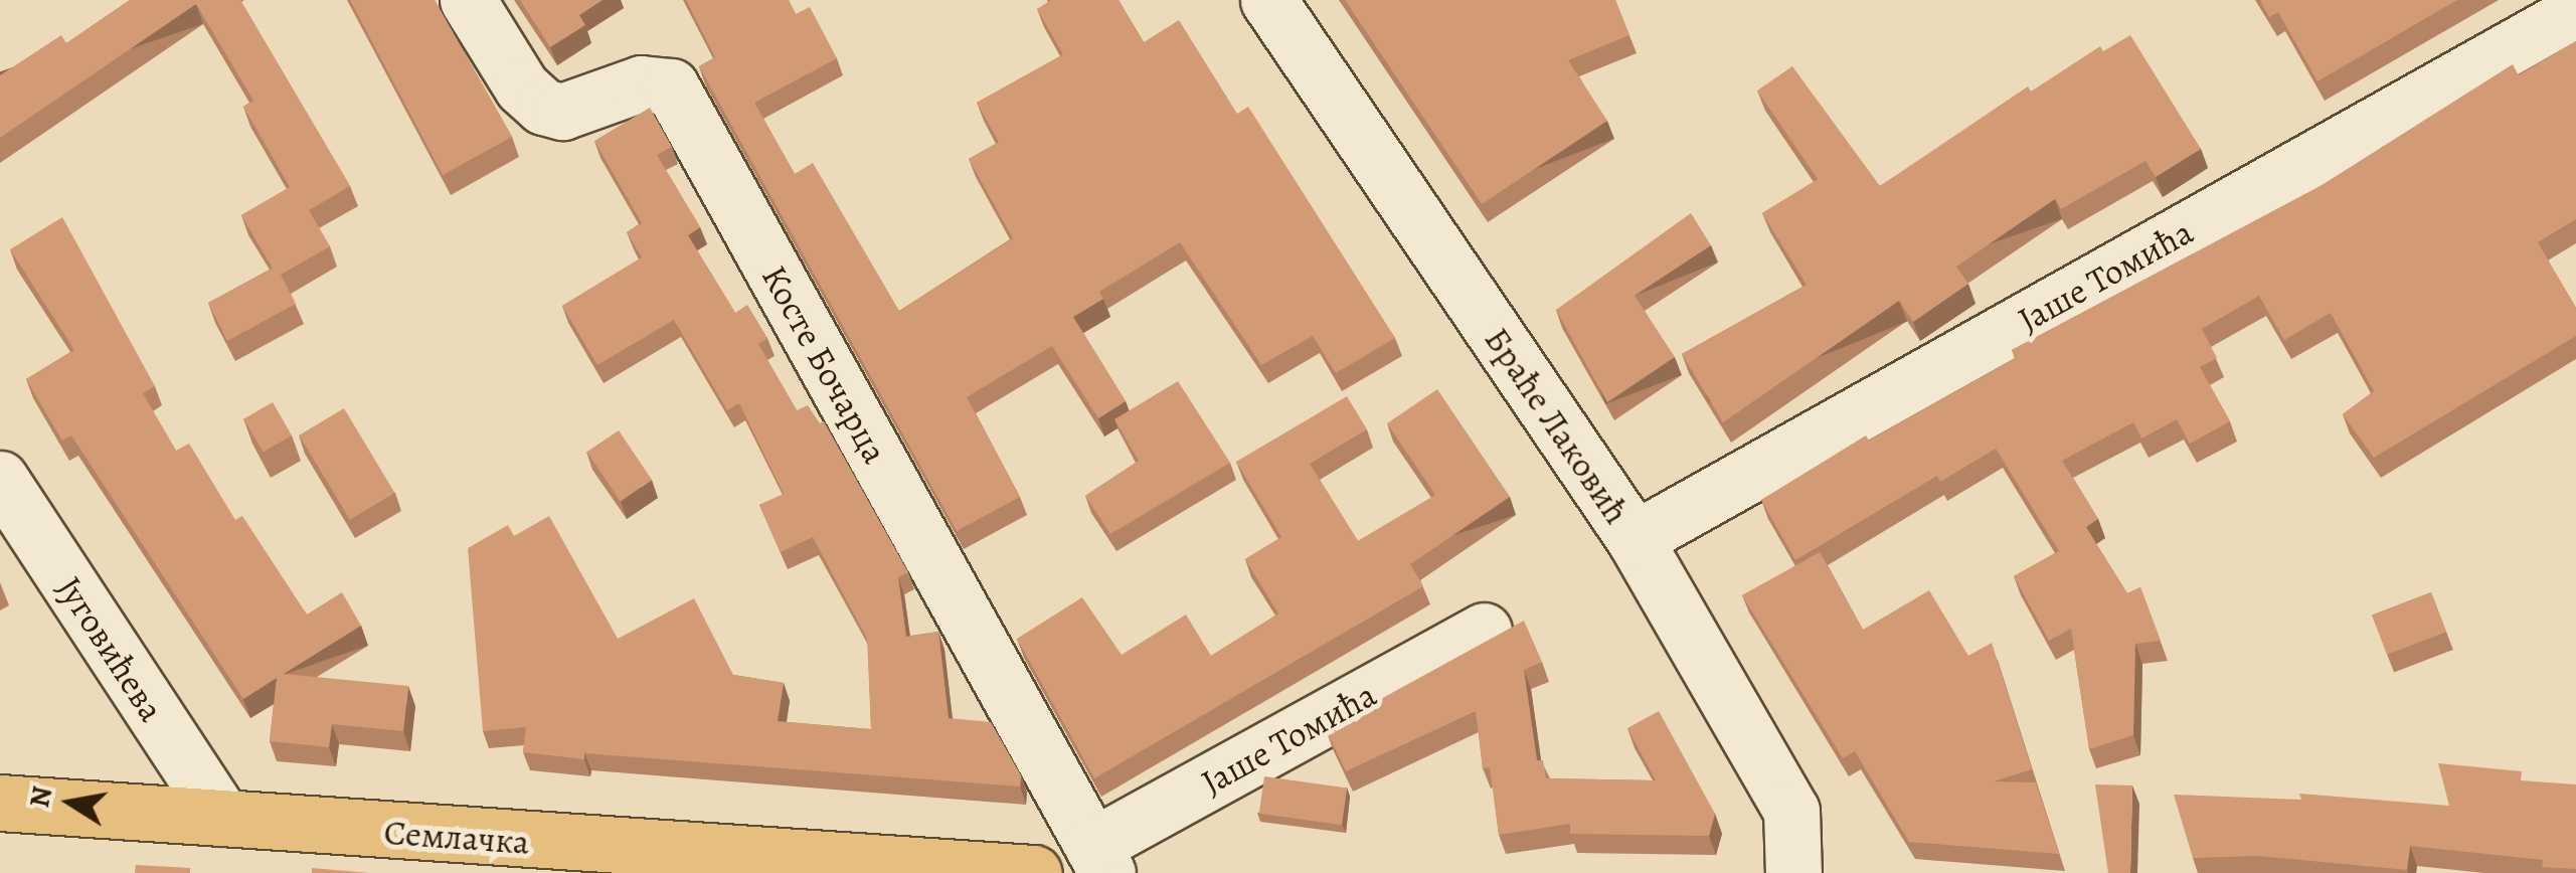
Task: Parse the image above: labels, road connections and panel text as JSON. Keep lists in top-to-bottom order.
{
  "streets": {
    "main road": ["Семлачка"],
    "street": [
      "Јаше Томића",
      "Косте Бочарца",
      "Браће Лаковић",
      "Југовићева"
    ]
  },
  "crossings": [
    ["Јаше Томића", "Косте Бочарца"],
    ["Јаше Томића", "Браће Лаковић"],
    ["Југовићева", "Семлачка"]
  ],
  "north": "left"
}
